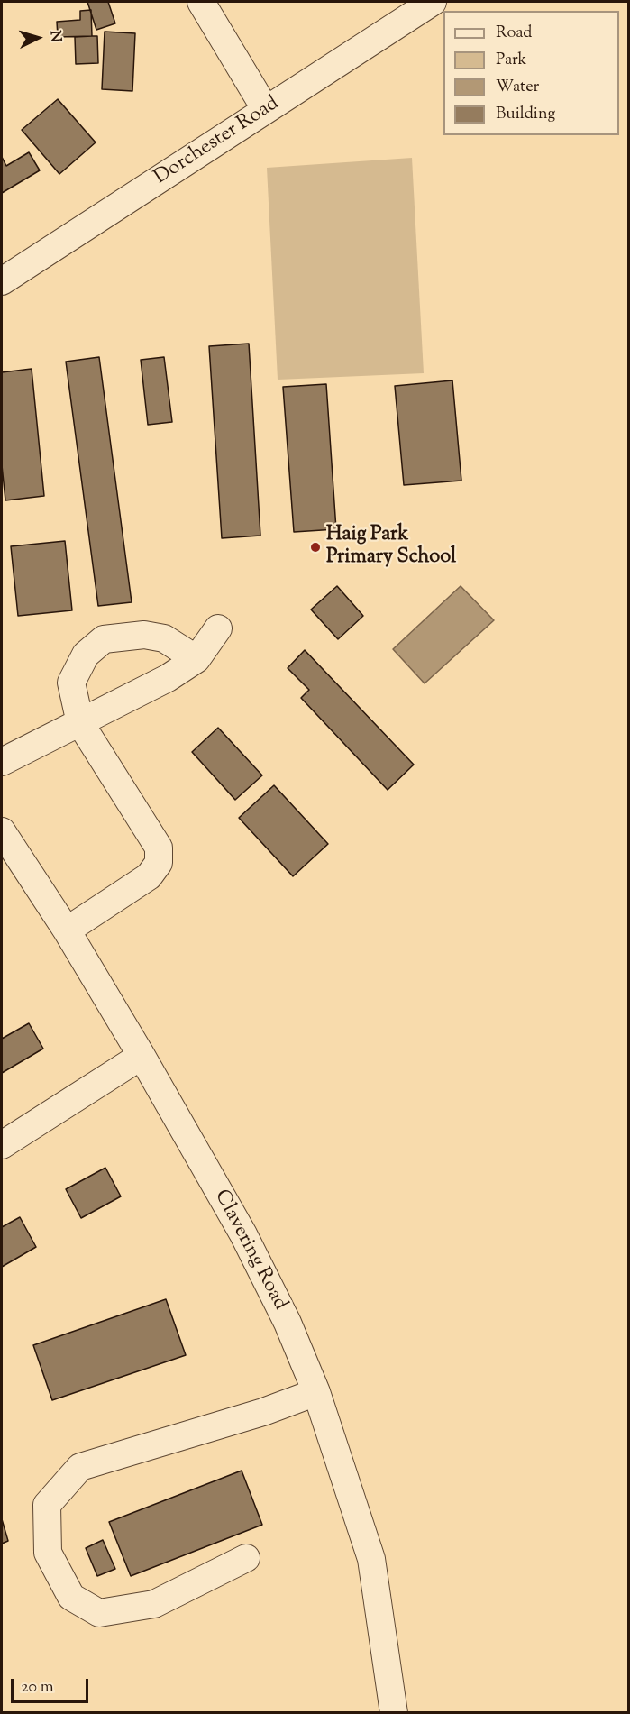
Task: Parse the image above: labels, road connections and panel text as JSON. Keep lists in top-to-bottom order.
{
  "streets": {
    "street": ["Dorchester Road", "Clavering Road"]
  },
  "places": ["Haig Park Primary School"],
  "legend": [
    "Road",
    "Park",
    "Water",
    "Building"
  ],
  "scale_bar": "20 m",
  "north": "right"
}
